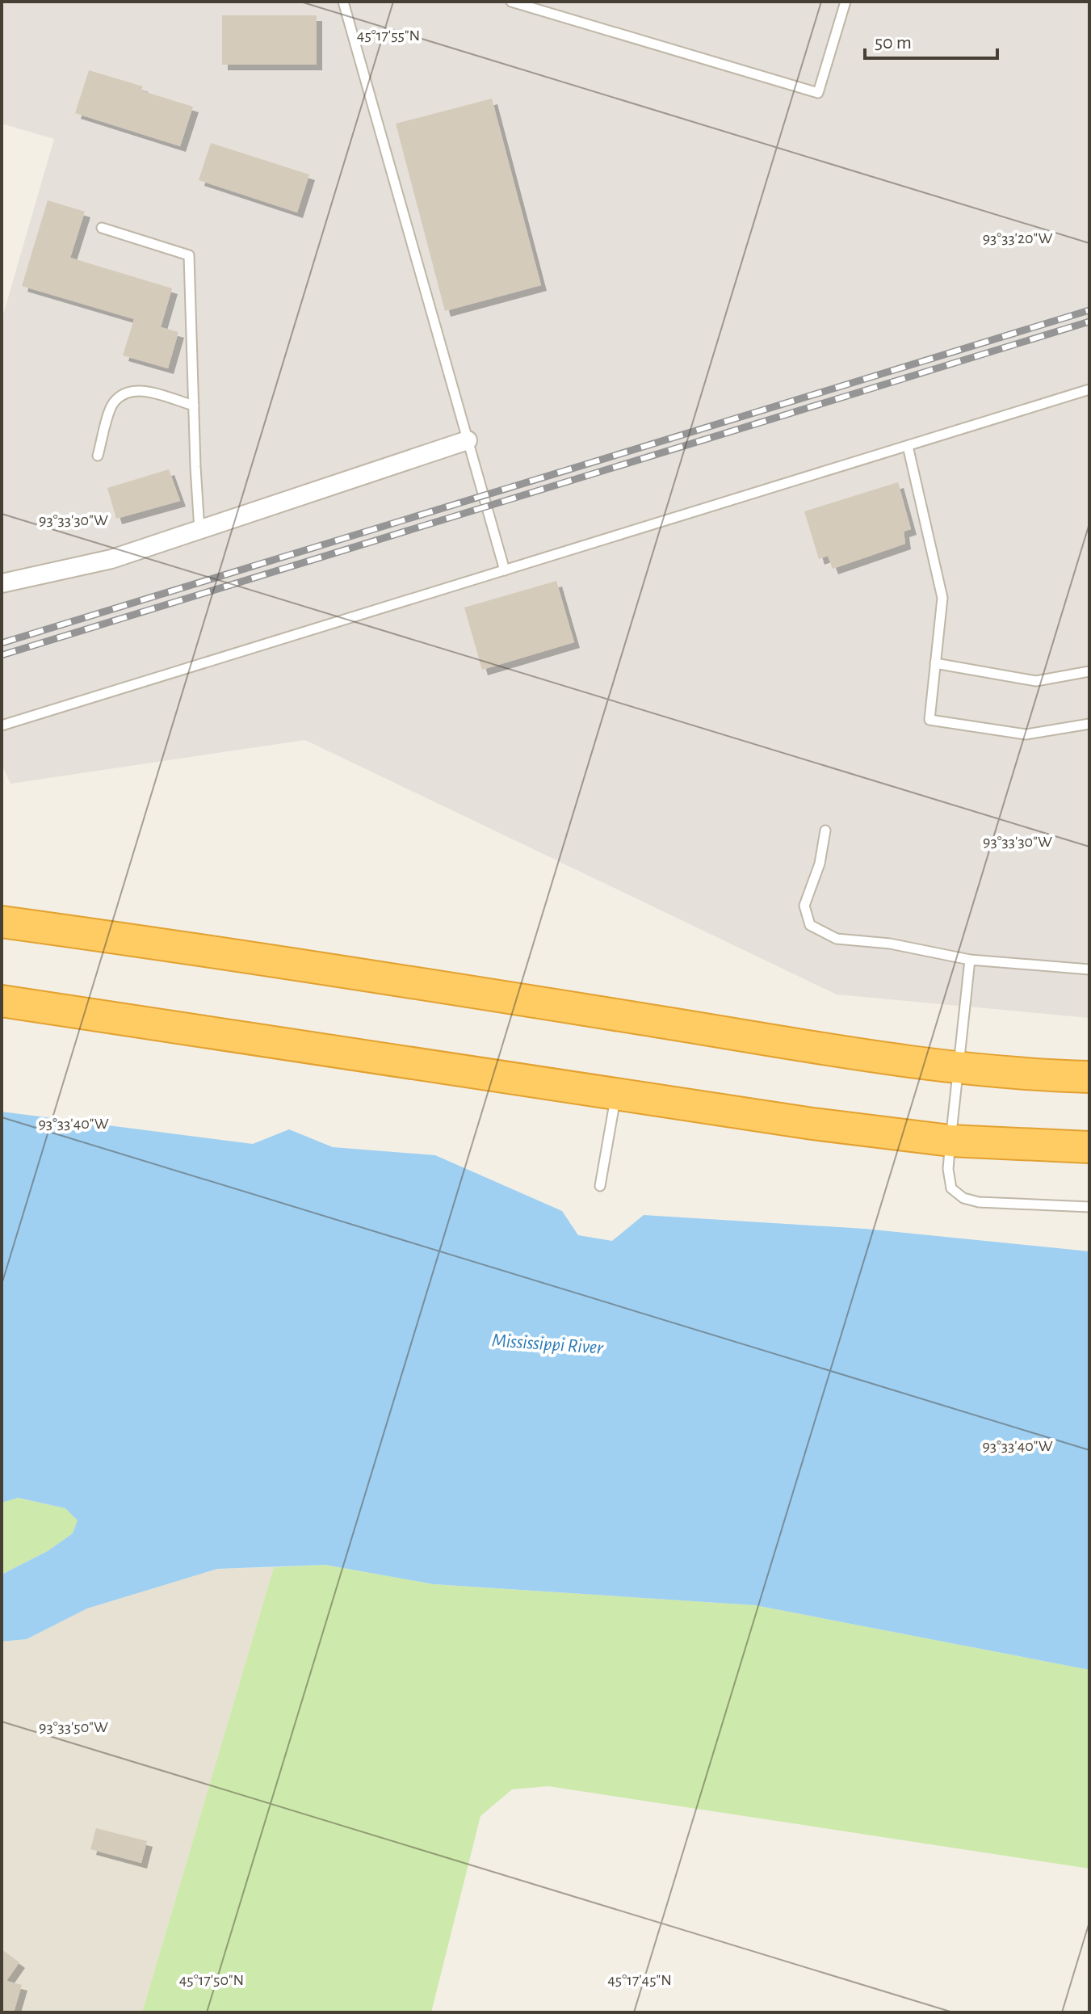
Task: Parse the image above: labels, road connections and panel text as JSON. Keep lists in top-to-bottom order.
{
  "water": ["Mississippi River"],
  "scale_bar": "50 m",
  "coordinates": [
    "45°17'55\"N",
    "93°33'20\"W",
    "93°33'30\"W",
    "93°33'40\"W",
    "93°33'50\"W",
    "45°17'50\"N",
    "45°17'45\"N"
  ]
}
